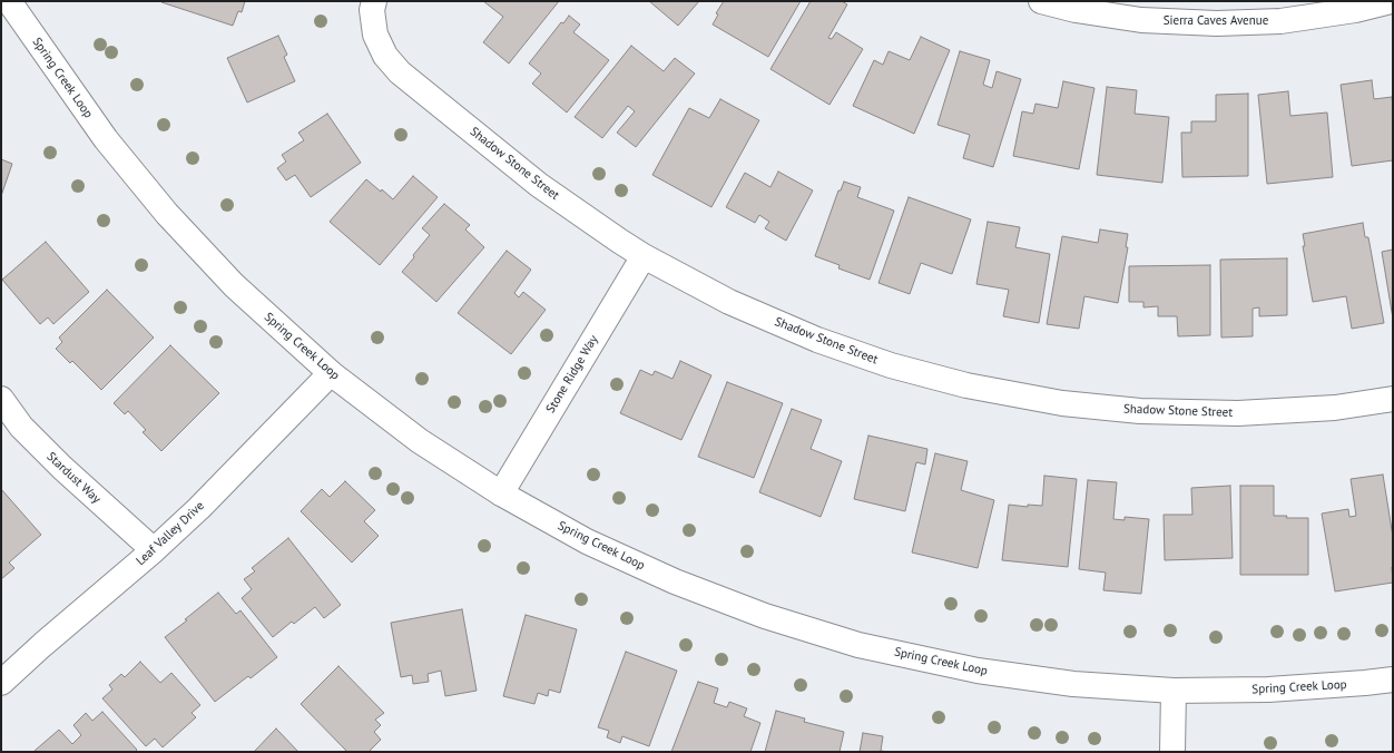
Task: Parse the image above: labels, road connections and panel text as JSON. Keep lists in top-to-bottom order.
{
  "streets": {
    "street": [
      "Sierra Caves Avenue",
      "Spring Creek Loop",
      "Shadow Stone Street",
      "Stone Ridge Way",
      "Stardust Way",
      "Leaf Valley Drive"
    ]
  },
  "crossings": [
    ["Spring Creek Loop", "Stone Ridge Way"],
    ["Spring Creek Loop", "Leaf Valley Drive"],
    ["Shadow Stone Street", "Stone Ridge Way"],
    ["Stardust Way", "Leaf Valley Drive"]
  ]
}
